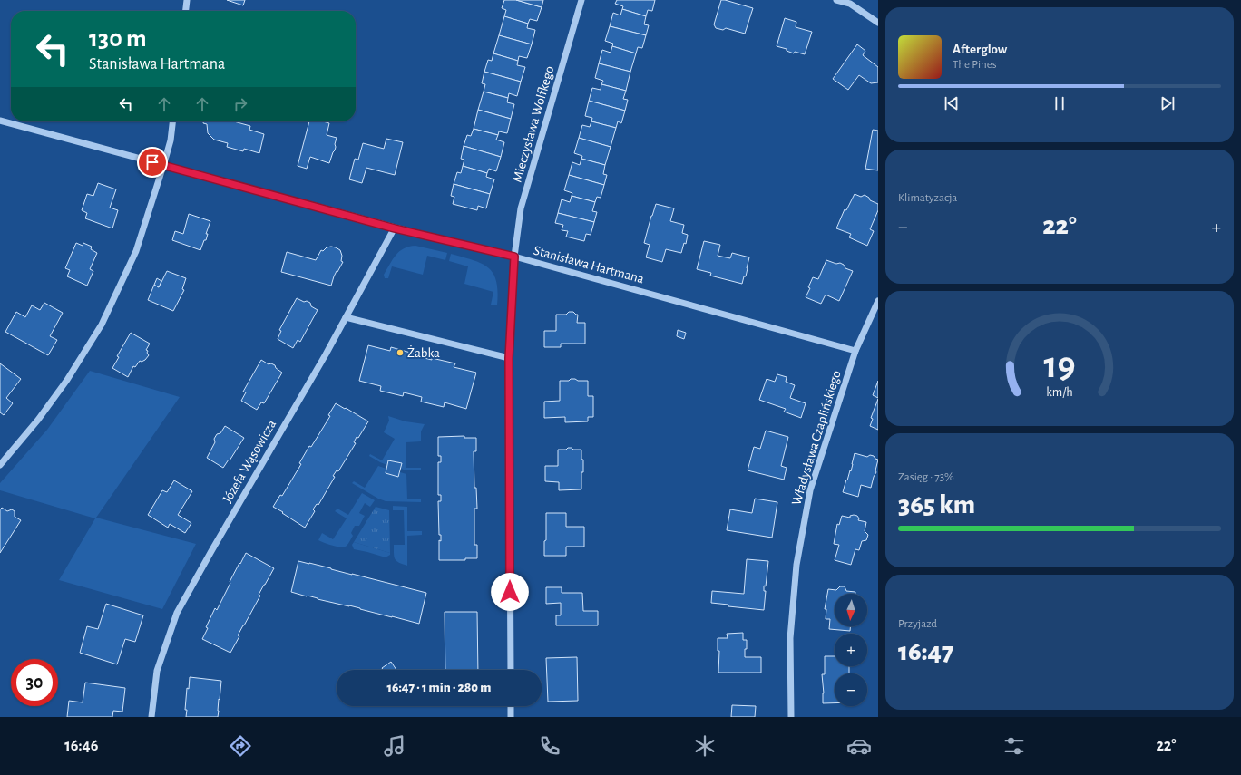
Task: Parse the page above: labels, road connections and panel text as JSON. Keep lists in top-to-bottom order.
{
  "streets": {
    "street": [
      "Mieczysława Wolfkego",
      "Stanisława Hartmana",
      "Władysława Czaplińskiego",
      "Józefa Wąsowicza"
    ]
  },
  "crossings": [
    ["Mieczysława Wolfkego", "Stanisława Hartmana"],
    ["Stanisława Hartmana", "Władysława Czaplińskiego"],
    ["Stanisława Hartmana", "Józefa Wąsowicza"]
  ],
  "places": ["Żabka"],
  "north": "bottom",
  "page": {
    "turn": ["130 m", "Stanisława Hartmana"],
    "song": ["Afterglow", "The Pines"],
    "tile": [
      "Klimatyzacja",
      ["Zasięg · 73%", "365 km"],
      ["Przyjazd", "16:47"]
    ],
    "heat": ["−", "22°", "+"],
    "map_buttons": ["+", "−"],
    "limit": "30",
    "trip": "16:47 · 1 min · 280 m",
    "tabs": ["16:46", "22°"],
    "gauge": ["19", "km/h"]
  }
}
